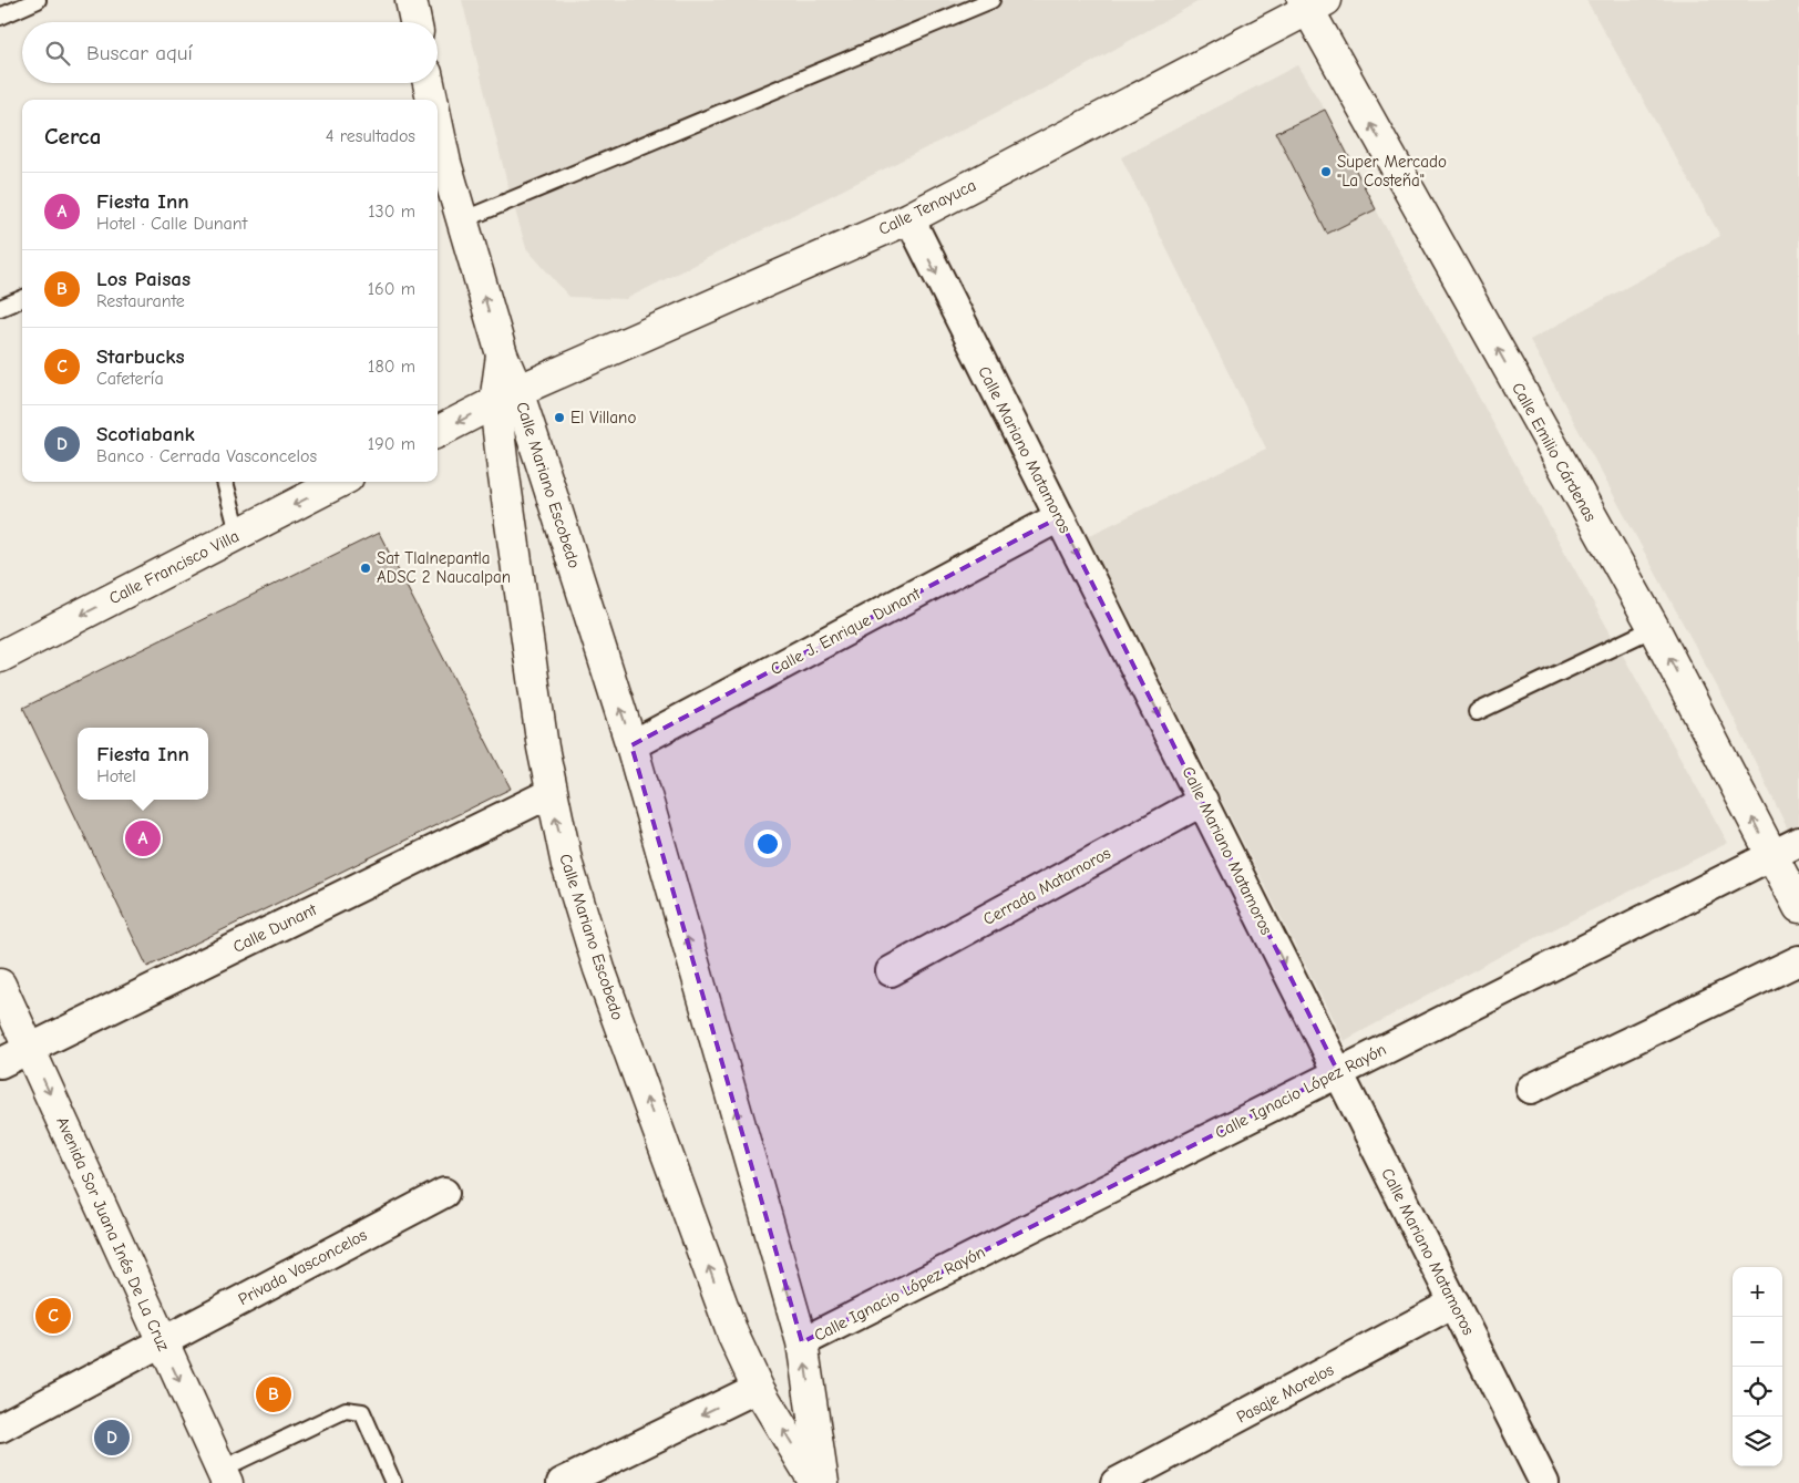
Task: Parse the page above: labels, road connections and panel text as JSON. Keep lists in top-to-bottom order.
{
  "streets": {
    "street": [
      "Calle Tenayuca",
      "Calle Mariano Matamoros",
      "Calle Emilio Cárdenas",
      "Calle Mariano Escobedo",
      "Calle Francisco Villa",
      "Calle J. Enrique Dunant",
      "Cerrada Matamoros",
      "Calle Dunant",
      "Calle Ignacio López Rayón",
      "Avenida Sor Juana Inés De La Cruz",
      "Privada Vasconcelos",
      "Pasaje Morelos"
    ]
  },
  "crossings": [
    ["Calle Tenayuca", "Calle Mariano Matamoros"],
    ["Calle Tenayuca", "Calle Emilio Cárdenas"],
    ["Calle Tenayuca", "Calle Mariano Escobedo"],
    ["Calle Mariano Matamoros", "Calle J. Enrique Dunant"],
    ["Calle Mariano Matamoros", "Cerrada Matamoros"],
    ["Calle Mariano Matamoros", "Calle Ignacio López Rayón"],
    ["Calle Mariano Matamoros", "Pasaje Morelos"],
    ["Calle Emilio Cárdenas", "Calle Ignacio López Rayón"],
    ["Calle Mariano Escobedo", "Calle J. Enrique Dunant"],
    ["Calle Mariano Escobedo", "Calle Dunant"],
    ["Calle Mariano Escobedo", "Calle Ignacio López Rayón"],
    ["Calle Dunant", "Avenida Sor Juana Inés De La Cruz"],
    ["Avenida Sor Juana Inés De La Cruz", "Privada Vasconcelos"]
  ],
  "one_way": [
    "Calle Mariano Matamoros",
    "Calle Emilio Cárdenas",
    "Calle Mariano Escobedo",
    "Calle Francisco Villa",
    "Avenida Sor Juana Inés De La Cruz"
  ],
  "places": ["Super Mercado \"La Costeña\"", "El Villano", "Sat Tlalnepantla ADSC 2 Naucalpan"],
  "page": {
    "search": "Buscar aquí",
    "heading": ["Cerca", "4 resultados"],
    "list": [
      {
        "mark": "A",
        "name": "Fiesta Inn",
        "note": "Hotel · Calle Dunant",
        "value": "130 m"
      },
      {
        "mark": "B",
        "name": "Los Paisas",
        "note": "Restaurante",
        "value": "160 m"
      },
      {
        "mark": "C",
        "name": "Starbucks",
        "note": "Cafetería",
        "value": "180 m"
      },
      {
        "mark": "D",
        "name": "Scotiabank",
        "note": "Banco · Cerrada Vasconcelos",
        "value": "190 m"
      }
    ],
    "popup": ["Fiesta Inn", "Hotel"],
    "pins": [
      "A",
      "C",
      "B",
      "D"
    ],
    "map_buttons": ["+", "−"]
  }
}
